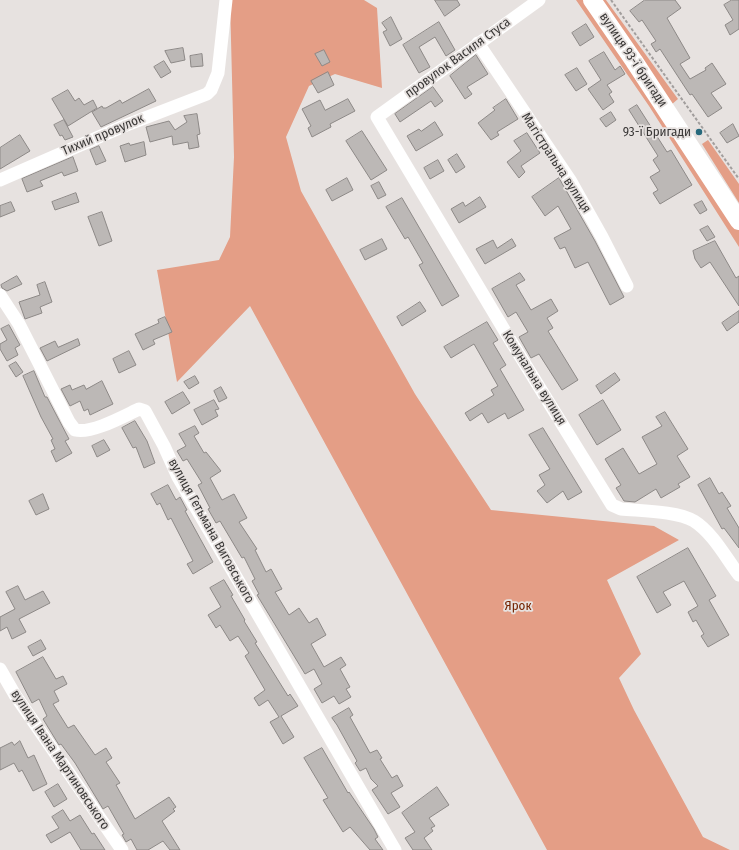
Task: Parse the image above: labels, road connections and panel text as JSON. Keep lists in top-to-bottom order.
{
  "streets": {
    "main road": ["вулиця 93-ї бригади"],
    "street": [
      "провулок Василя Стуса",
      "Тихий провулок",
      "Магістральна вулиця",
      "Комунальна вулиця",
      "вулиця Гетьмана Виговського",
      "вулиця Івана Мартиновського"
    ]
  },
  "crossings": [
    ["провулок Василя Стуса", "Магістральна вулиця"],
    ["провулок Василя Стуса", "Комунальна вулиця"]
  ],
  "parks": ["Ярок"],
  "places": ["93-ї Бригади"]
}
